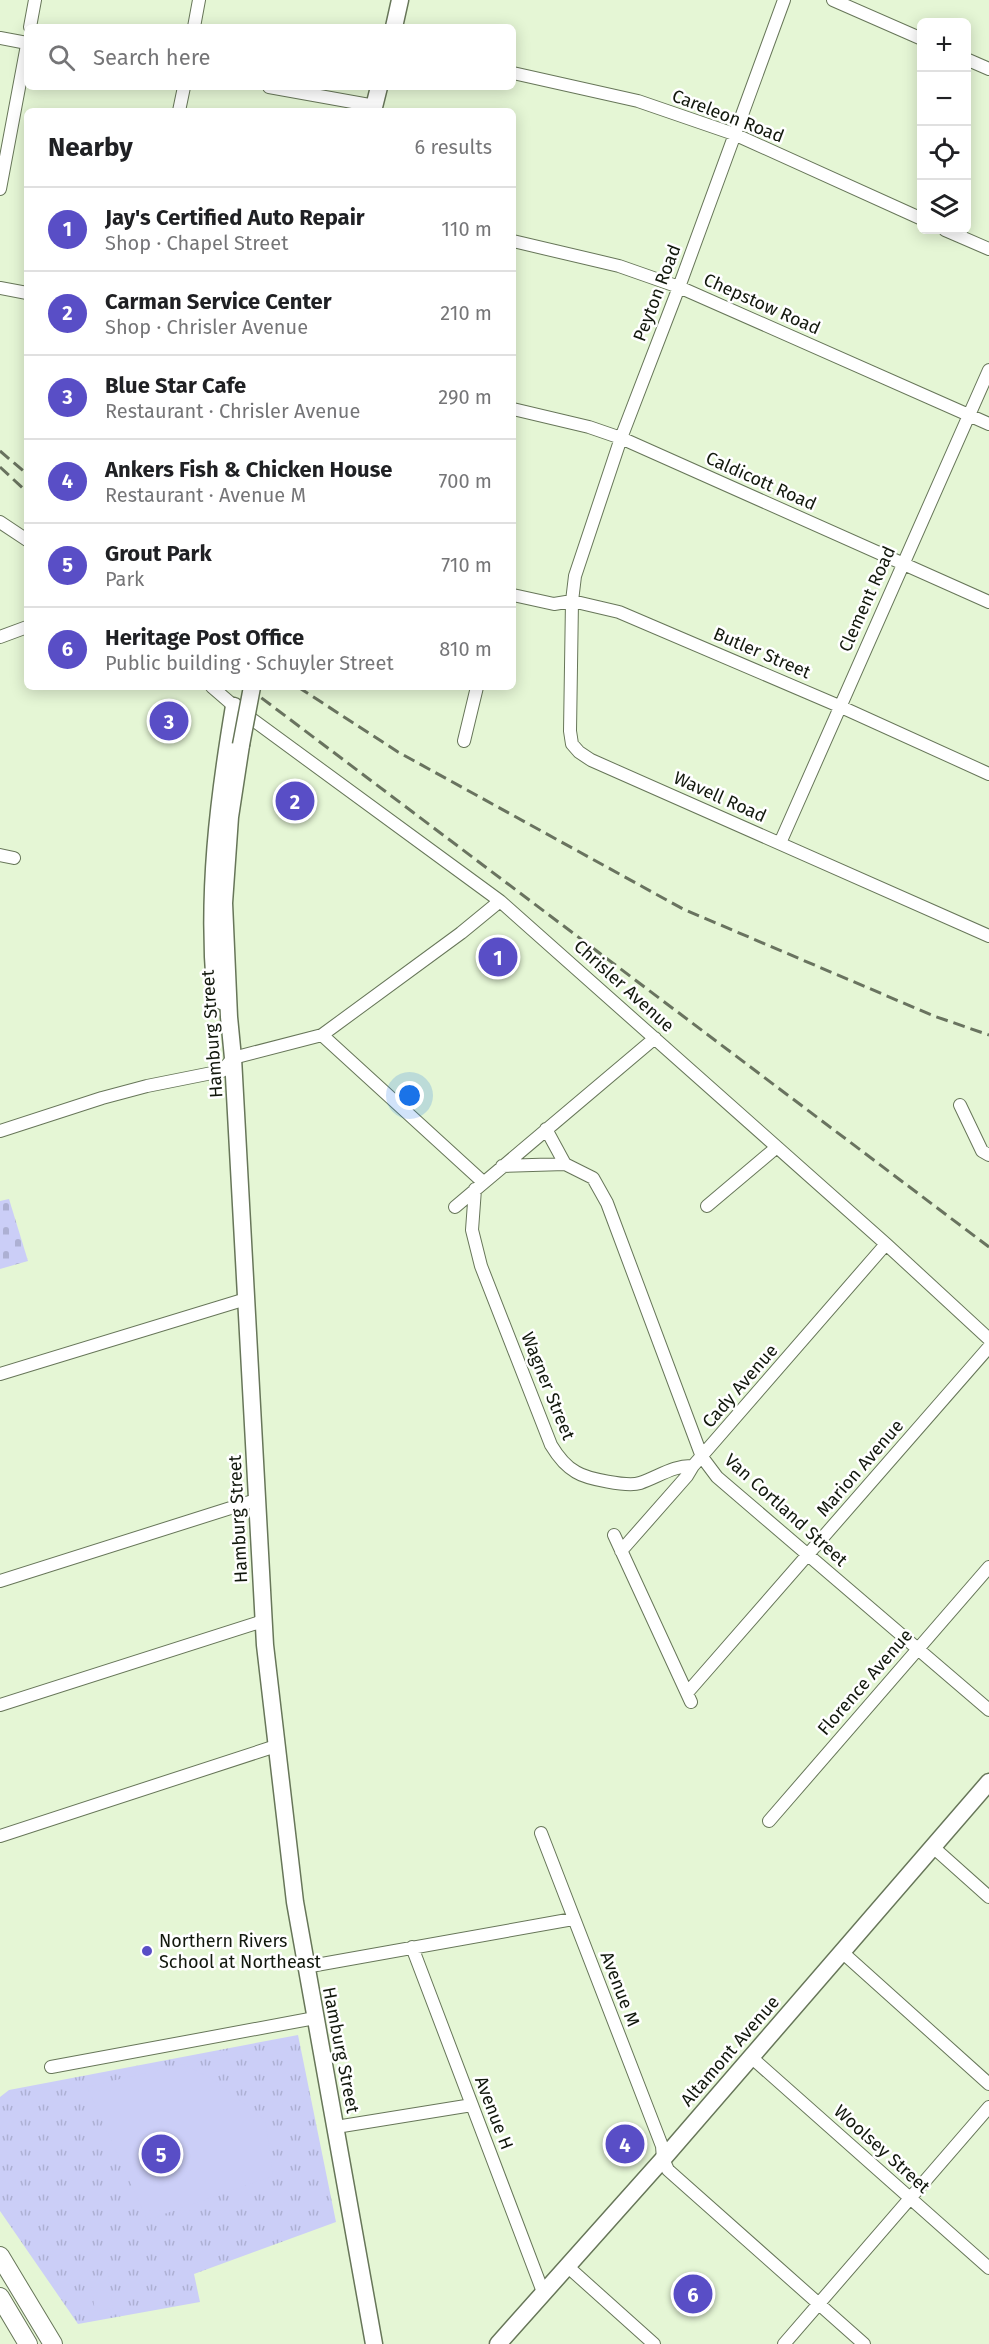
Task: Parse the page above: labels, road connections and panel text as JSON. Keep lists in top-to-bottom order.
{
  "streets": {
    "main road": ["Hamburg Street", "Altamont Avenue"],
    "street": [
      "Careleon Road",
      "Peyton Road",
      "Chepstow Road",
      "Caldicott Road",
      "Clement Road",
      "Butler Street",
      "Wavell Road",
      "Chrisler Avenue",
      "Wagner Street",
      "Cady Avenue",
      "Marion Avenue",
      "Van Cortland Street",
      "Florence Avenue",
      "Avenue M",
      "Avenue H",
      "Woolsey Street"
    ]
  },
  "crossings": [
    ["Careleon Road", "Peyton Road"],
    ["Peyton Road", "Chepstow Road"],
    ["Peyton Road", "Caldicott Road"],
    ["Peyton Road", "Butler Street"],
    ["Peyton Road", "Wavell Road"],
    ["Chepstow Road", "Clement Road"],
    ["Caldicott Road", "Clement Road"],
    ["Clement Road", "Butler Street"],
    ["Clement Road", "Wavell Road"],
    ["Butler Street", "Wavell Road"],
    ["Chrisler Avenue", "Cady Avenue"],
    ["Wagner Street", "Cady Avenue"],
    ["Cady Avenue", "Marion Avenue"],
    ["Cady Avenue", "Van Cortland Street"],
    ["Marion Avenue", "Van Cortland Street"],
    ["Van Cortland Street", "Florence Avenue"],
    ["Avenue M", "Altamont Avenue"],
    ["Altamont Avenue", "Avenue H"],
    ["Altamont Avenue", "Woolsey Street"]
  ],
  "places": ["Northern Rivers School at Northeast"],
  "page": {
    "map_buttons": ["+", "−"],
    "search": "Search here",
    "heading": ["Nearby", "6 results"],
    "list": [
      {
        "mark": "1",
        "name": "Jay's Certified Auto Repair",
        "note": "Shop · Chapel Street",
        "value": "110 m"
      },
      {
        "mark": "2",
        "name": "Carman Service Center",
        "note": "Shop · Chrisler Avenue",
        "value": "210 m"
      },
      {
        "mark": "3",
        "name": "Blue Star Cafe",
        "note": "Restaurant · Chrisler Avenue",
        "value": "290 m"
      },
      {
        "mark": "4",
        "name": "Ankers Fish & Chicken House",
        "note": "Restaurant · Avenue M",
        "value": "700 m"
      },
      {
        "mark": "5",
        "name": "Grout Park",
        "note": "Park",
        "value": "710 m"
      },
      {
        "mark": "6",
        "name": "Heritage Post Office",
        "note": "Public building · Schuyler Street",
        "value": "810 m"
      }
    ],
    "pins": [
      "3",
      "2",
      "1",
      "4",
      "5",
      "6"
    ]
  }
}
